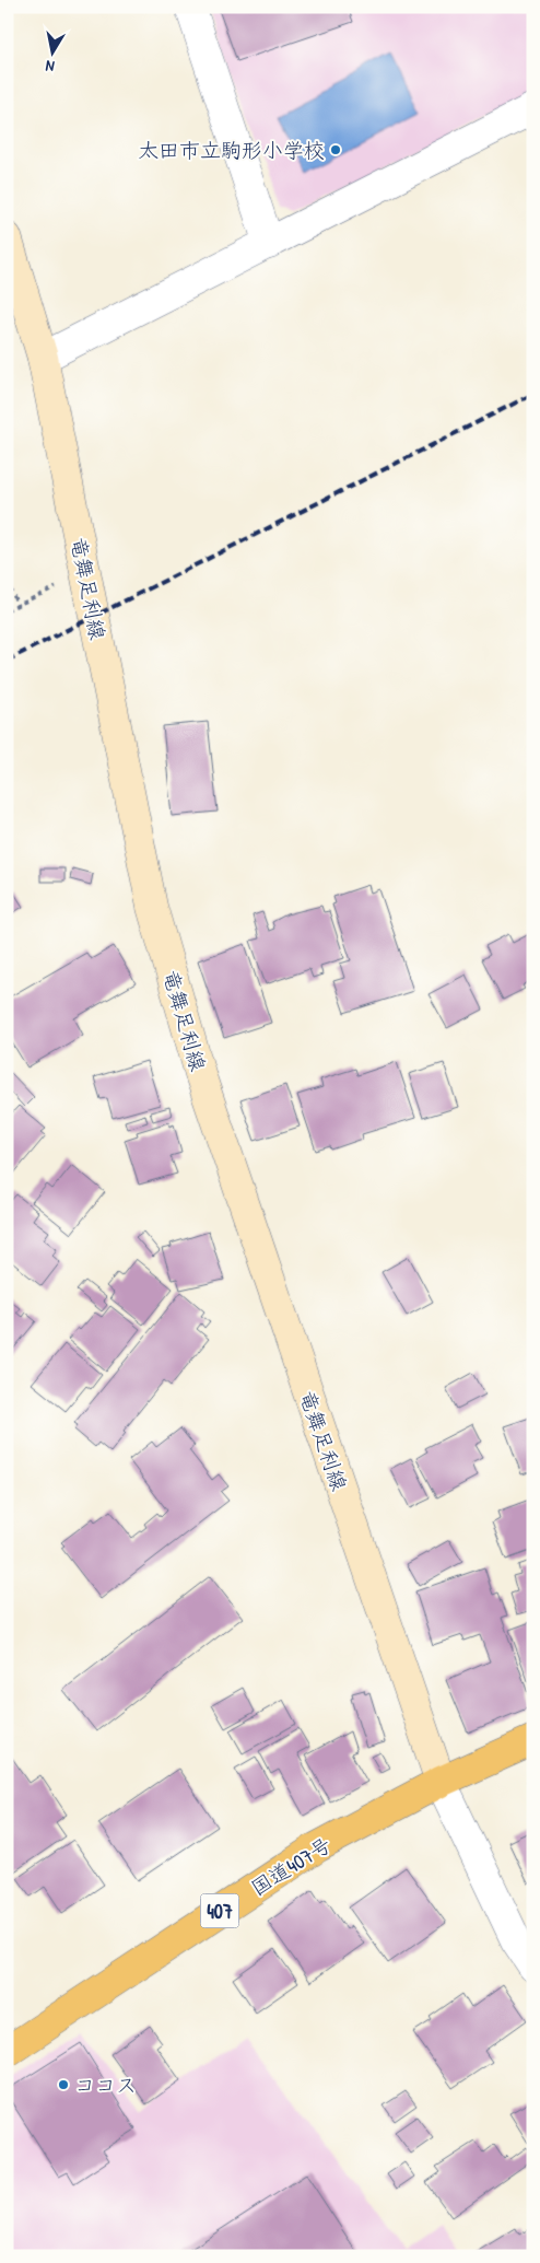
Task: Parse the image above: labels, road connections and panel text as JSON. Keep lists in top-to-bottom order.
{
  "streets": {
    "highway": ["国道407号", "407"],
    "main road": ["竜舞足利線"]
  },
  "crossings": [
    ["竜舞足利線", "国道407号"]
  ],
  "places": ["太田市立駒形小学校", "ココス"],
  "north": "bottom"
}
